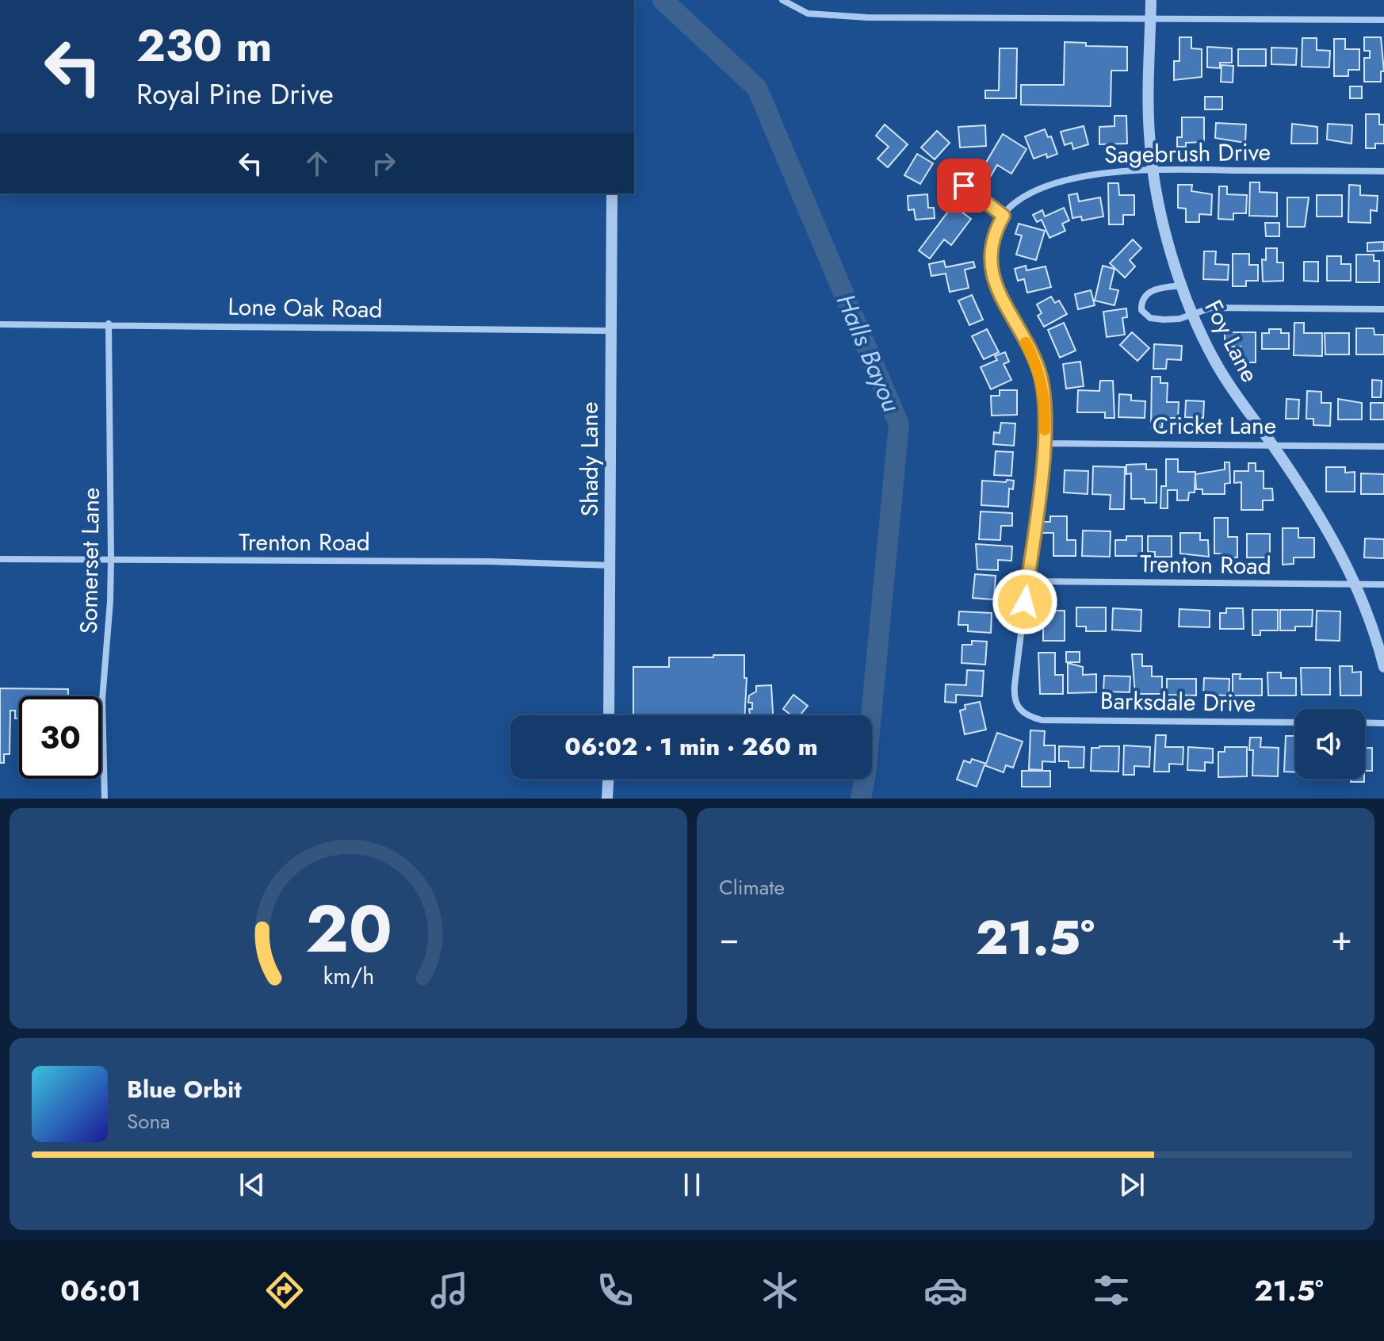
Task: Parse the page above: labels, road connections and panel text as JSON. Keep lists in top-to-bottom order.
{
  "streets": {
    "street": [
      "Sagebrush Drive",
      "Lone Oak Road",
      "Foy Lane",
      "Cricket Lane",
      "Shady Lane",
      "Trenton Road",
      "Somerset Lane",
      "Barksdale Drive"
    ]
  },
  "crossings": [
    ["Sagebrush Drive", "Foy Lane"],
    ["Sagebrush Drive", "Barksdale Drive"],
    ["Lone Oak Road", "Shady Lane"],
    ["Lone Oak Road", "Somerset Lane"],
    ["Foy Lane", "Cricket Lane"],
    ["Foy Lane", "Trenton Road"],
    ["Cricket Lane", "Barksdale Drive"],
    ["Shady Lane", "Trenton Road"],
    ["Trenton Road", "Somerset Lane"],
    ["Trenton Road", "Barksdale Drive"]
  ],
  "water": ["Halls Bayou"],
  "page": {
    "turn": ["230 m", "Royal Pine Drive"],
    "limit": "30",
    "trip": "06:02 · 1 min · 260 m",
    "tile": "Climate",
    "heat": ["−", "21.5°", "+"],
    "song": ["Blue Orbit", "Sona"],
    "tabs": ["06:01", "21.5°"],
    "gauge": ["20", "km/h"]
  }
}
